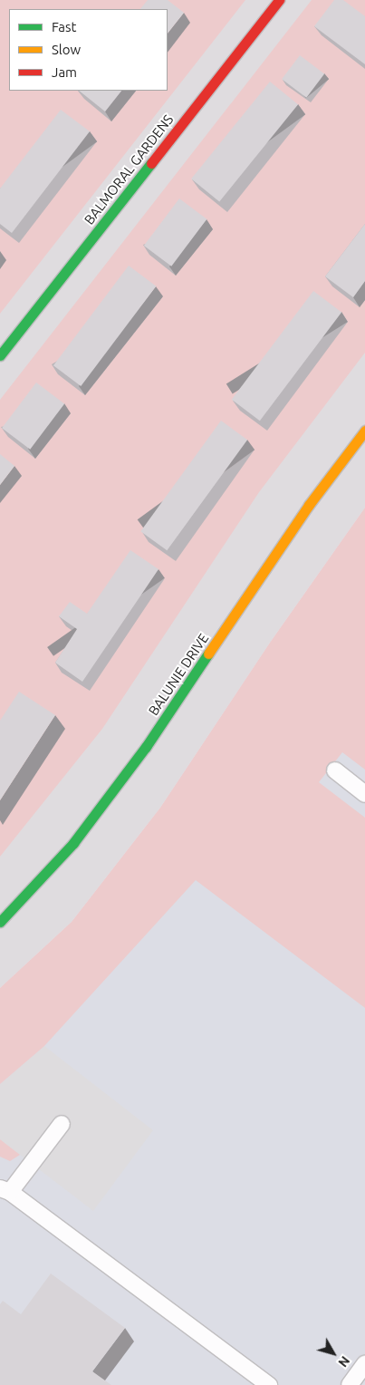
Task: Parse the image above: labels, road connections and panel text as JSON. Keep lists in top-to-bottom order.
{
  "streets": {
    "street": ["BALMORAL GARDENS", "BALUNIE DRIVE"]
  },
  "legend": ["Fast", "Slow", "Jam"],
  "north": "bottom right"
}
